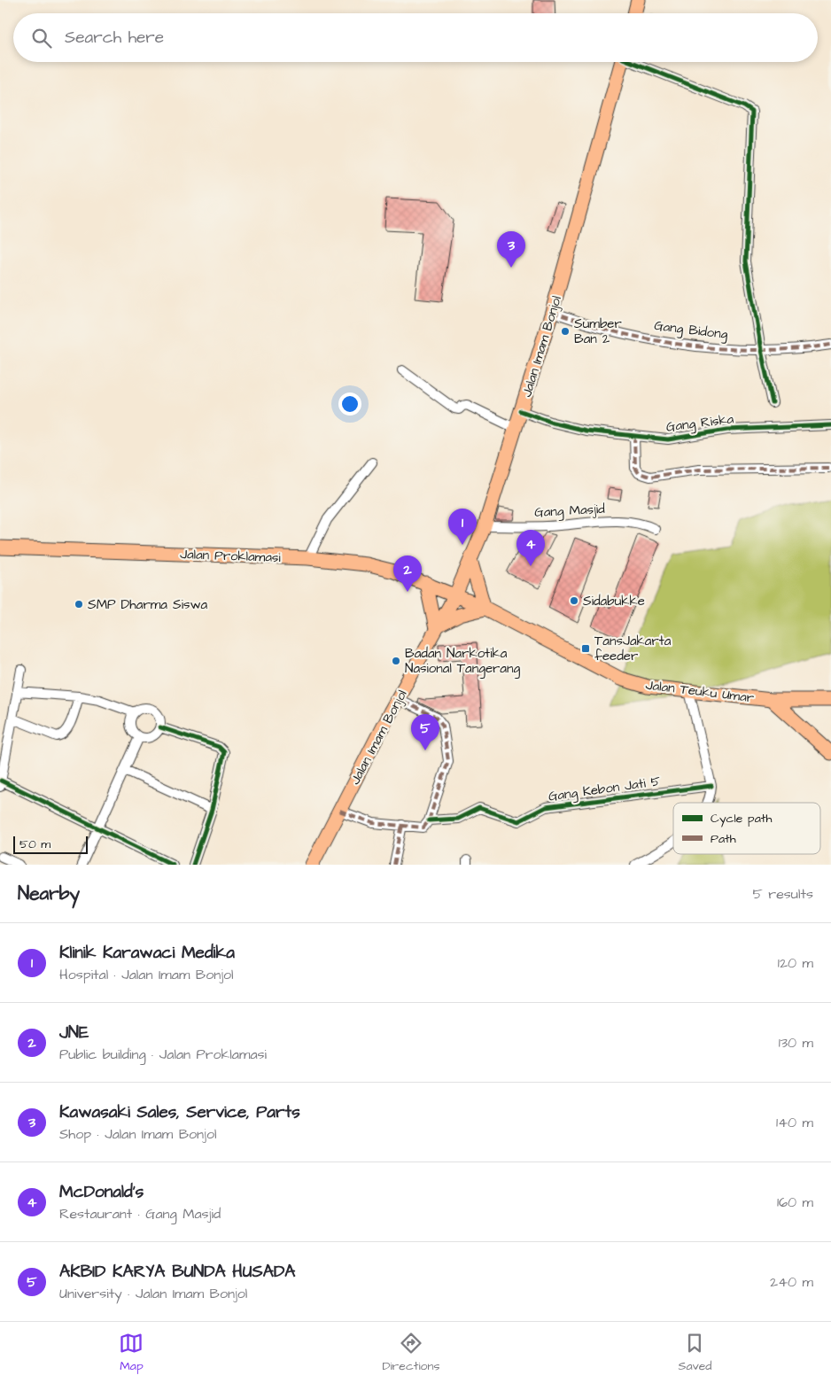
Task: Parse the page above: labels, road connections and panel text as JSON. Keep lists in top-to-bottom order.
{
  "streets": {
    "main road": ["Jalan Imam Bonjol", "Jalan Proklamasi", "Jalan Teuku Umar"],
    "street": [
      "Gang Bidong",
      "Gang Riska",
      "Gang Masjid",
      "Gang Kebon Jati 5"
    ]
  },
  "crossings": [
    ["Gang Bidong", "Jalan Imam Bonjol"],
    ["Jalan Imam Bonjol", "Gang Riska"],
    ["Jalan Imam Bonjol", "Gang Masjid"],
    ["Jalan Imam Bonjol", "Jalan Proklamasi"],
    ["Jalan Imam Bonjol", "Jalan Teuku Umar"],
    ["Jalan Proklamasi", "Jalan Teuku Umar"]
  ],
  "places": {
    "other": [
      "Sumber Ban 2",
      "Sidabukke",
      "SMP Dharma Siswa",
      "Badan Narkotika Nasional Tangerang"
    ],
    "transit": ["TansJakarta feeder"]
  },
  "legend": ["Cycle path", "Path"],
  "scale_bar": "50 m",
  "page": {
    "search": "Search here",
    "pins": [
      "3",
      "1",
      "4",
      "2",
      "5"
    ],
    "scale": "50 m",
    "heading": ["Nearby", "5 results"],
    "list": [
      {
        "mark": "1",
        "name": "Klinik Karawaci Medika",
        "note": "Hospital · Jalan Imam Bonjol",
        "value": "120 m"
      },
      {
        "mark": "2",
        "name": "JNE",
        "note": "Public building · Jalan Proklamasi",
        "value": "130 m"
      },
      {
        "mark": "3",
        "name": "Kawasaki Sales, Service, Parts",
        "note": "Shop · Jalan Imam Bonjol",
        "value": "140 m"
      },
      {
        "mark": "4",
        "name": "McDonald's",
        "note": "Restaurant · Gang Masjid",
        "value": "160 m"
      },
      {
        "mark": "5",
        "name": "AKBID KARYA BUNDA HUSADA",
        "note": "University · Jalan Imam Bonjol",
        "value": "240 m"
      }
    ],
    "nav": ["Map", "Directions", "Saved"]
  }
}
